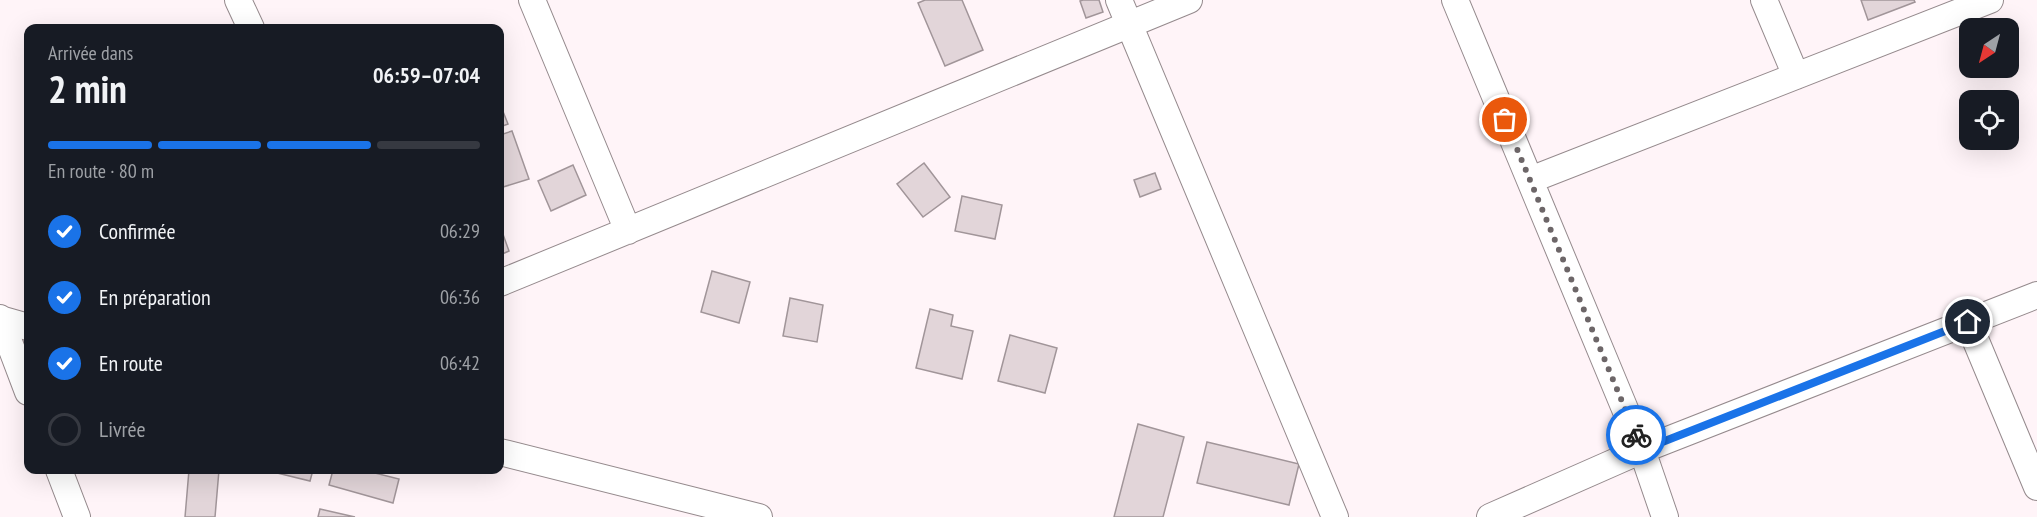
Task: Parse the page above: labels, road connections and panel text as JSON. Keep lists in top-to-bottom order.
{
  "north": "bottom left",
  "page": {
    "heading": ["2 min", "Arrivée dans", "06:59–07:04"],
    "bar": "En route · 80 m",
    "list": [
      ["Confirmée", "06:29"],
      ["En préparation", "06:36"],
      ["En route", "06:42"],
      "Livrée"
    ]
  }
}
